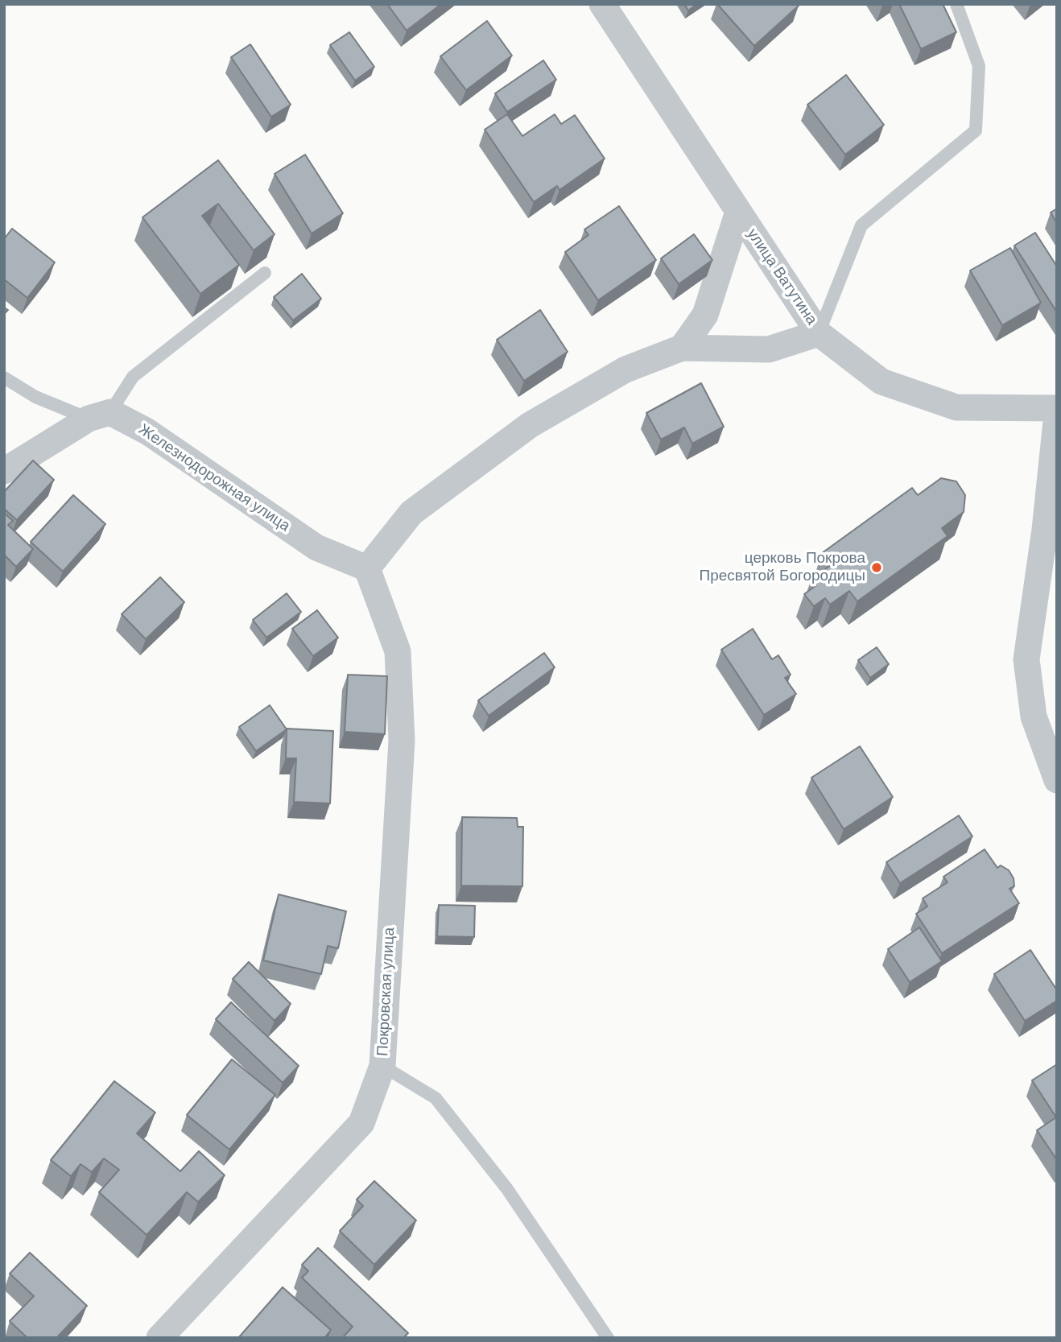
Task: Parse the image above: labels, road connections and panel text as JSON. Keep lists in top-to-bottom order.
{
  "streets": {
    "street": ["улица Ватутина", "Железнодорожная улица", "Покровская улица"]
  },
  "crossings": [
    ["Железнодорожная улица", "Покровская улица"]
  ],
  "places": ["церковь Покрова Пресвятой Богородицы"]
}
